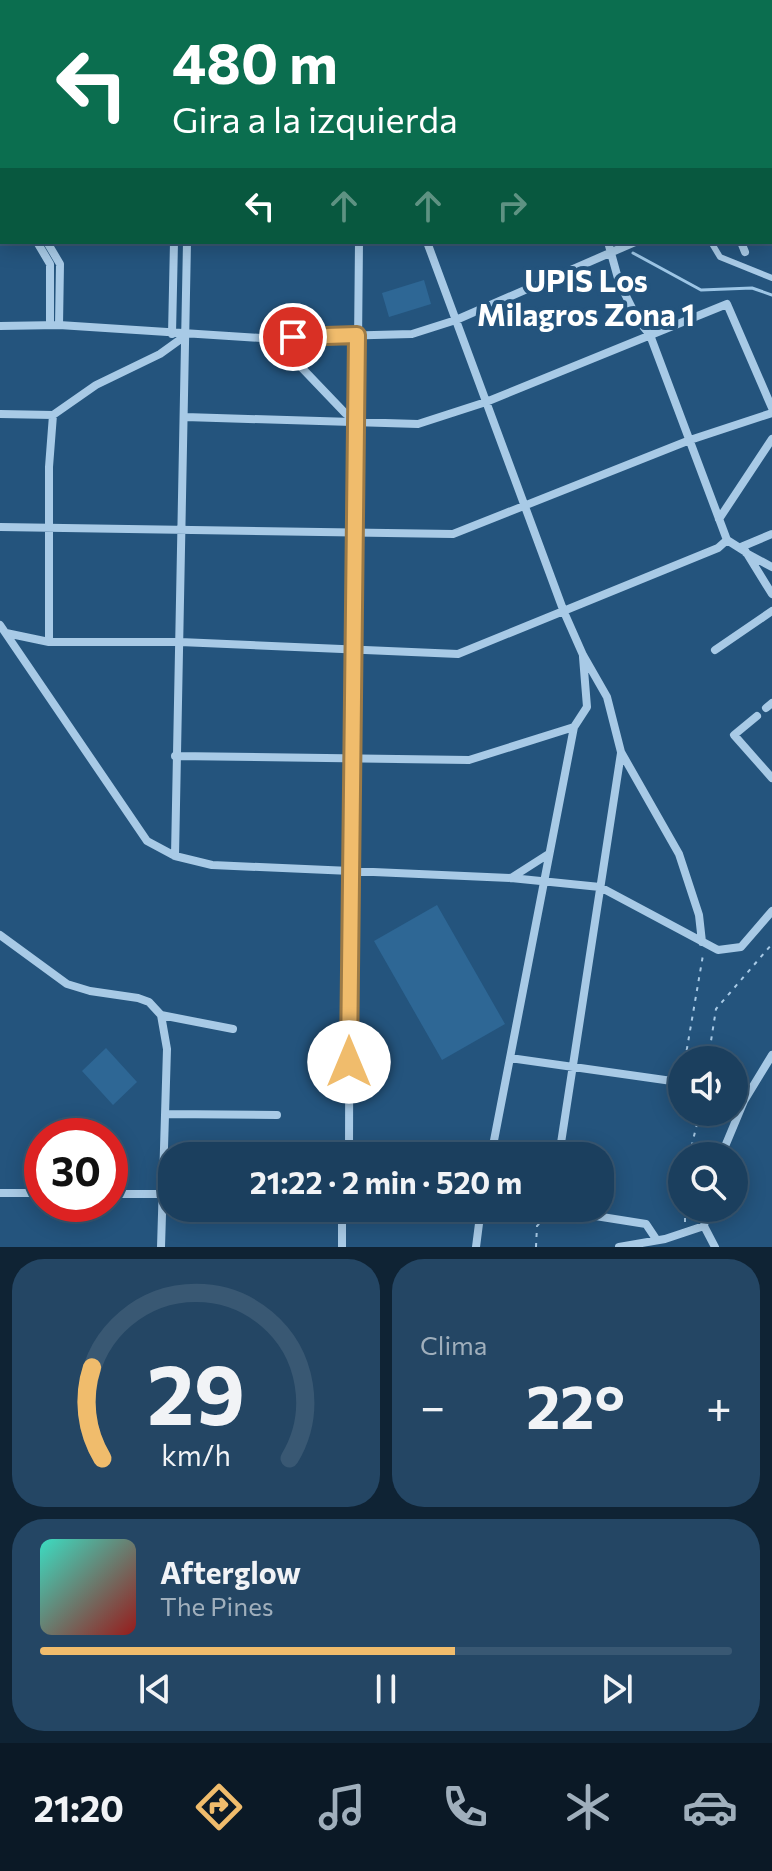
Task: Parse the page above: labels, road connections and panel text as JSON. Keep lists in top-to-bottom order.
{
  "districts": ["UPIS Los Milagros Zona 1"],
  "page": {
    "turn": ["480 m", "Gira a la izquierda"],
    "limit": "30",
    "trip": "21:22 · 2 min · 520 m",
    "tile": "Clima",
    "heat": ["−", "22°", "+"],
    "song": ["Afterglow", "The Pines"],
    "tabs": "21:20",
    "gauge": ["29", "km/h"]
  }
}
